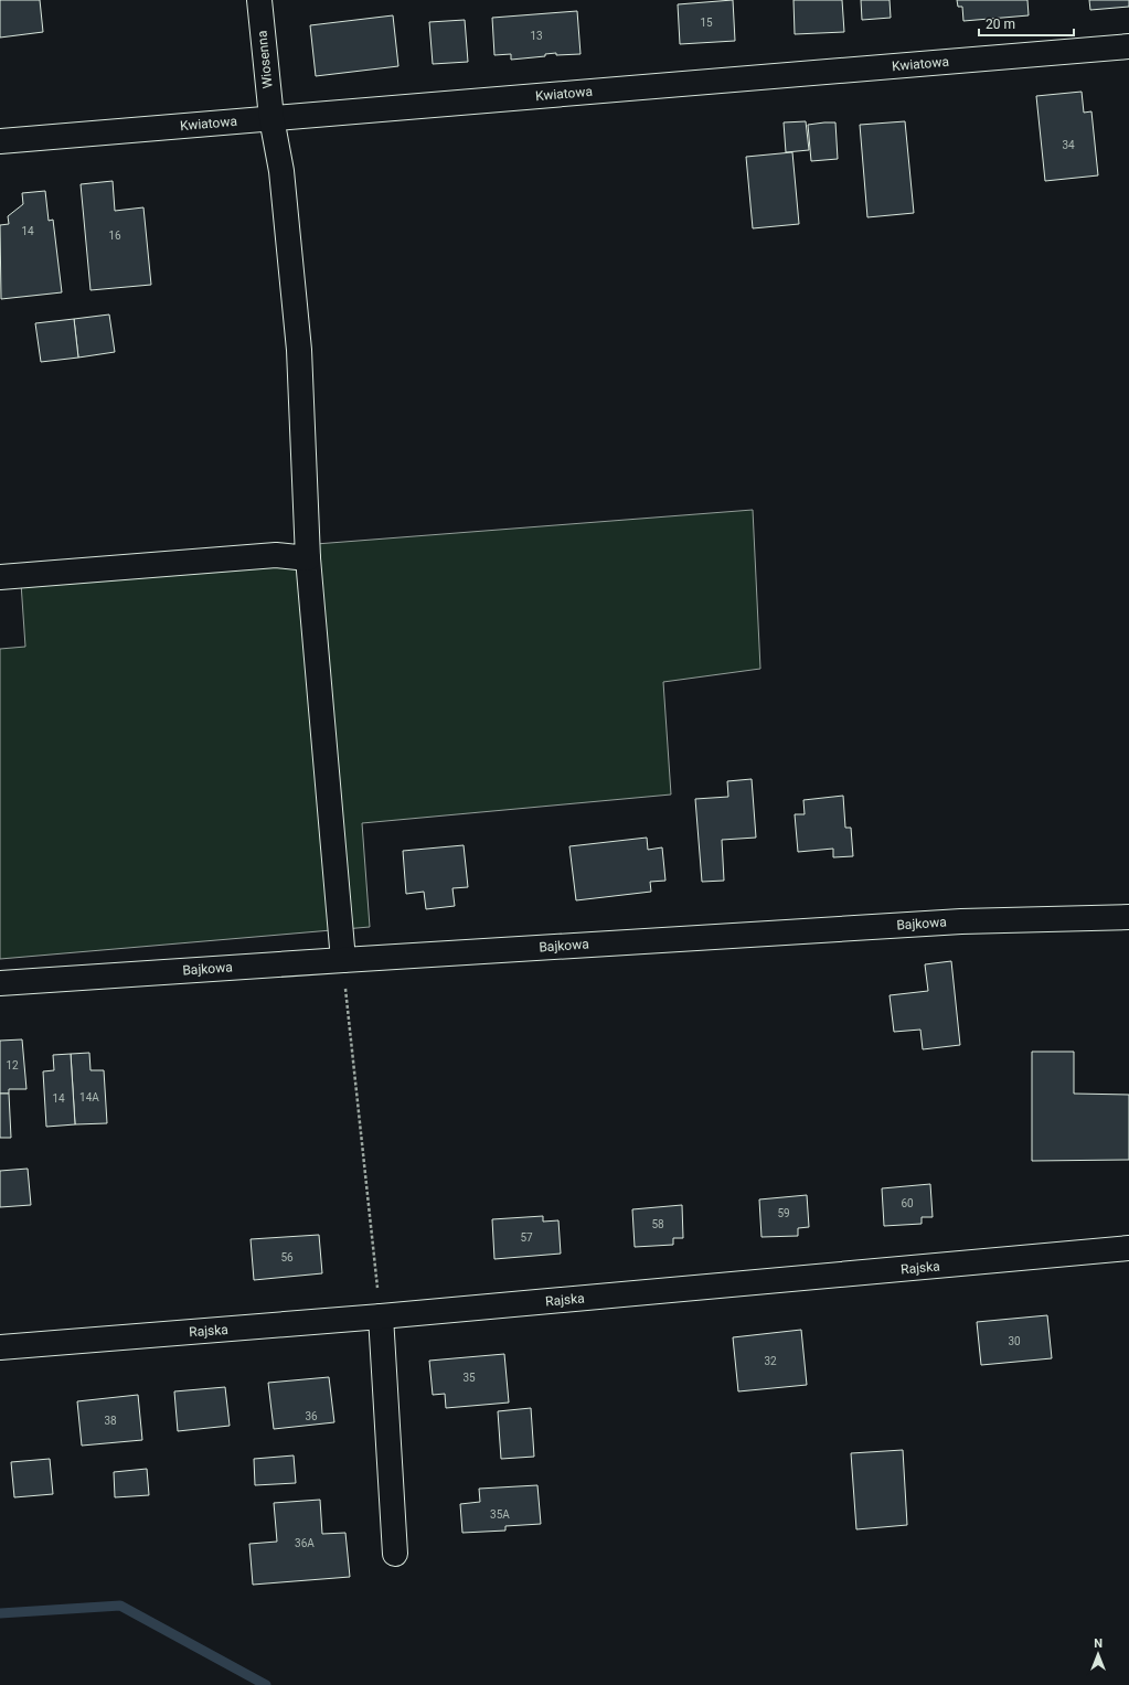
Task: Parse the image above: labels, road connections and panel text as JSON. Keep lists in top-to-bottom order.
{
  "streets": {
    "street": [
      "Wiosenna",
      "Kwiatowa",
      "Bajkowa",
      "Rajska"
    ]
  },
  "crossings": [
    ["Wiosenna", "Kwiatowa"],
    ["Wiosenna", "Bajkowa"]
  ],
  "house_numbers": [
    "15",
    "13",
    "34",
    "14",
    "16",
    "12",
    "14A",
    "14",
    "60",
    "59",
    "58",
    "57",
    "56",
    "30",
    "32",
    "35",
    "36",
    "38",
    "35A",
    "36A"
  ],
  "scale_bar": "20 m",
  "north": "top"
}
